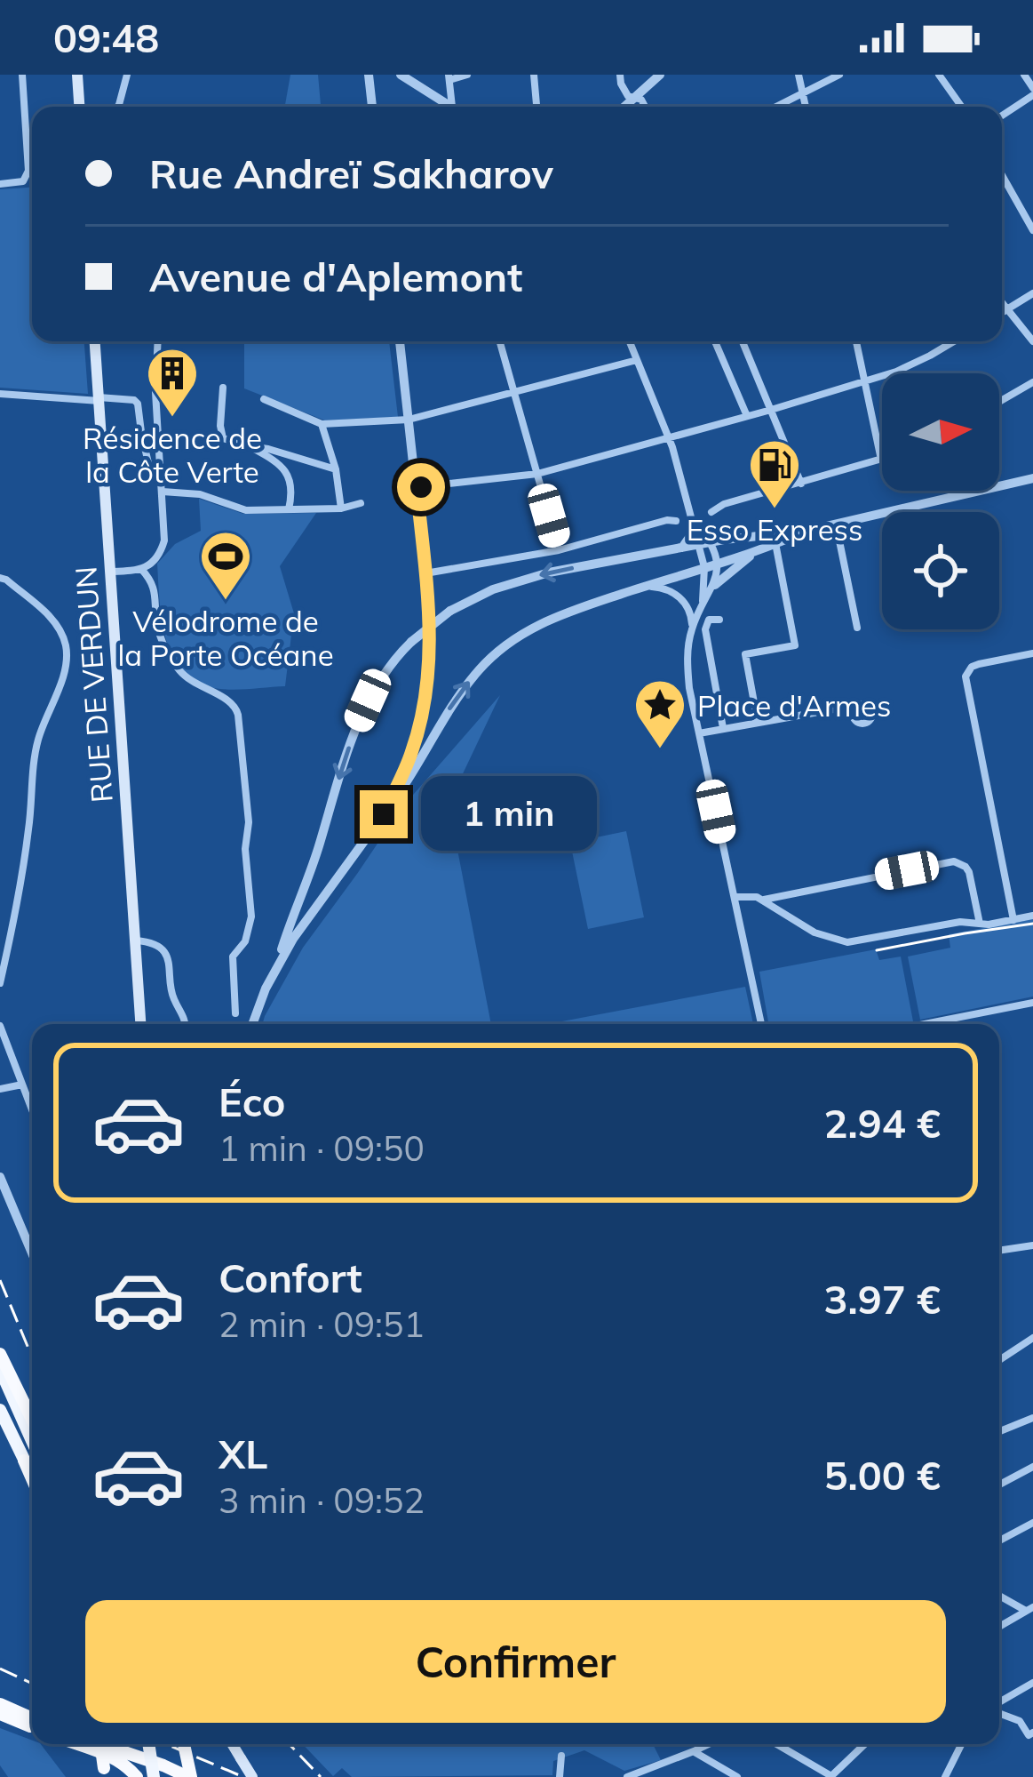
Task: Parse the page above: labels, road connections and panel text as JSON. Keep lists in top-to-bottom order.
{
  "streets": {
    "main road": ["RUE DE VERDUN"]
  },
  "places": {
    "building": ["Résidence de la Côte Verte"],
    "fuel station": ["Esso Express"],
    "sports": ["Vélodrome de la Porte Océane"],
    "place": ["Place d'Armes"]
  },
  "north": "right",
  "page": {
    "status": "09:48",
    "banner": ["Rue Andreï Sakharov", "Avenue d'Aplemont"],
    "bubble": "1 min",
    "list": [
      {
        "name": "Éco",
        "note": "1 min · 09:50",
        "value": "2.94 €"
      },
      {
        "name": "Confort",
        "note": "2 min · 09:51",
        "value": "3.97 €"
      },
      {
        "name": "XL",
        "note": "3 min · 09:52",
        "value": "5.00 €"
      }
    ],
    "buttons": "Confirmer"
  }
}
